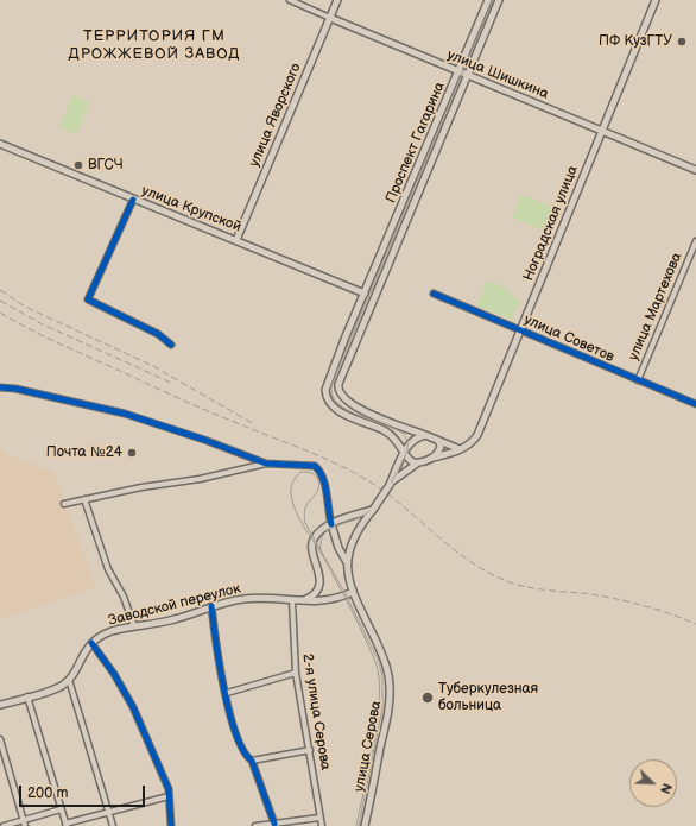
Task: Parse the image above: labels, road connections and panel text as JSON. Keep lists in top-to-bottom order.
{
  "streets": {
    "main road": [
      "улица Шишкина",
      "улица Яворского",
      "Проспект Гагарина",
      "улица Крупской",
      "Ноградская улица",
      "Заводской переулок",
      "улица Серова"
    ],
    "street": ["улица Мартехова", "улица Советов", "2-я улица Серова"]
  },
  "crossings": [
    ["улица Шишкина", "улица Яворского"],
    ["улица Шишкина", "Проспект Гагарина"],
    ["улица Шишкина", "Ноградская улица"],
    ["улица Яворского", "улица Крупской"],
    ["Проспект Гагарина", "улица Крупской"],
    ["Ноградская улица", "улица Советов"],
    ["улица Мартехова", "улица Советов"],
    ["Заводской переулок", "2-я улица Серова"],
    ["Заводской переулок", "улица Серова"]
  ],
  "districts": ["ТЕРРИТОРИЯ ГМ ДРОЖЖЕВОЙ ЗАВОД"],
  "places": [
    "ПФ КузГТУ",
    "ВГСЧ",
    "Почта №24",
    "Туберкулезная больница"
  ],
  "scale_bar": "200 m",
  "north": "bottom right"
}
